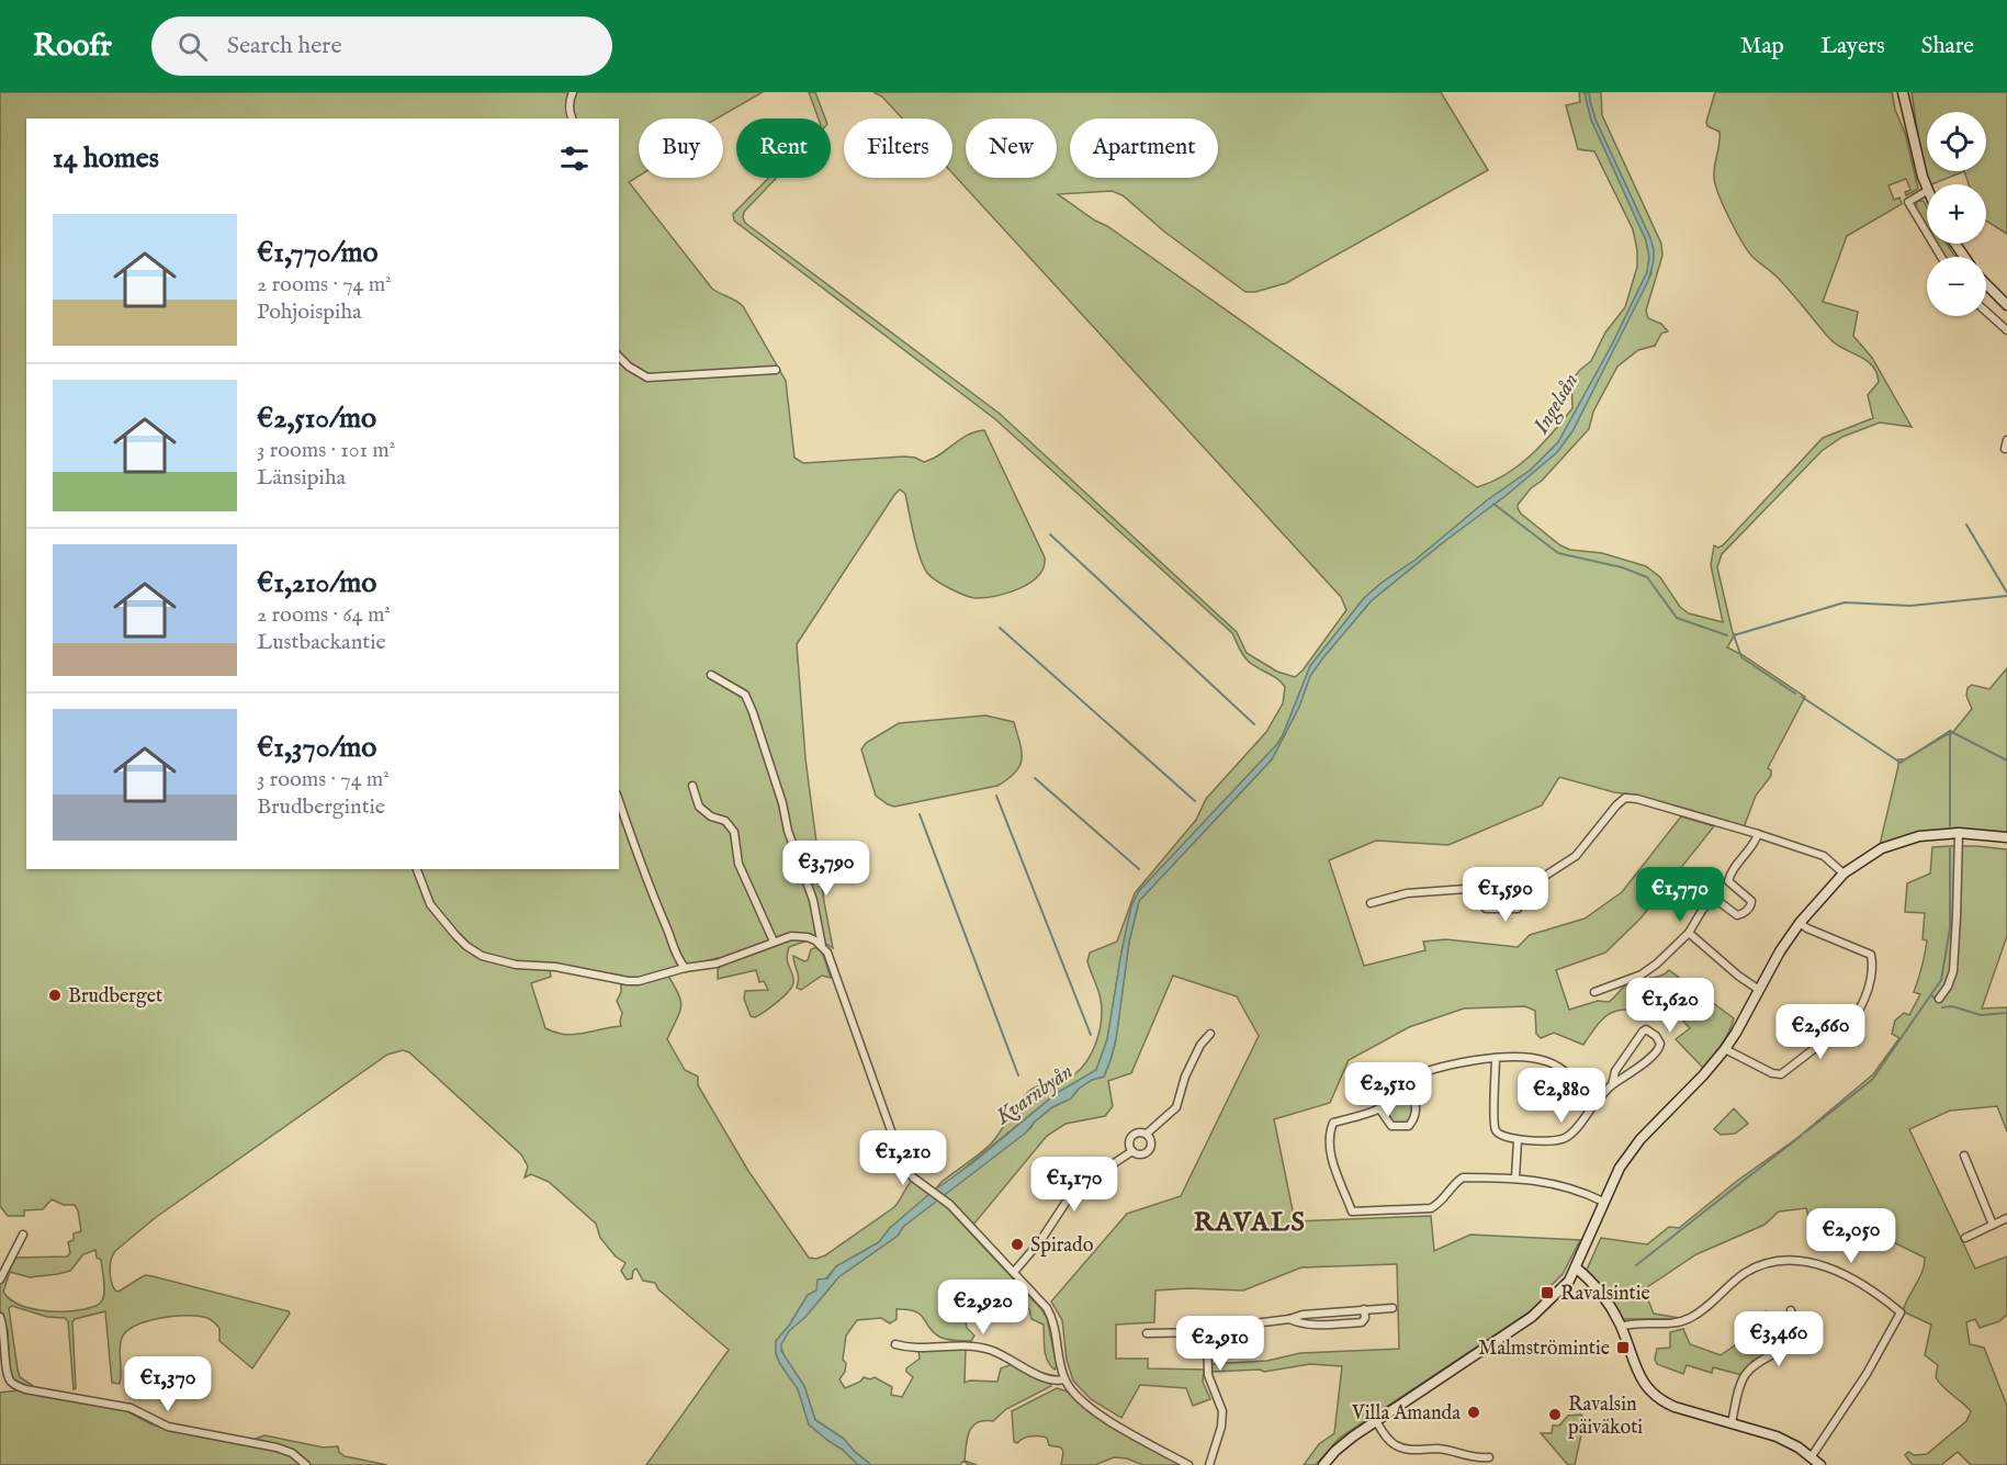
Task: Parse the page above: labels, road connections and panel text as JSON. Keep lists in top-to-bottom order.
{
  "districts": ["RAVALS"],
  "water": ["Ingelsån", "Kvarnbyån"],
  "places": {
    "other": [
      "Brudberget",
      "Spirado",
      "Villa Amanda",
      "Ravalsin päiväkoti"
    ],
    "transit": ["Ravalsintie", "Malmströmintie"]
  },
  "page": {
    "header": "Roofr",
    "search": "Search here",
    "nav": ["Map", "Layers", "Share"],
    "map_buttons": ["+", "−"],
    "chip": [
      "Buy",
      "Rent",
      "Filters",
      "New",
      "Apartment"
    ],
    "heading": "14 homes",
    "list": [
      {
        "name": "€1,770/mo",
        "note": "2 rooms · 74 m² · Pohjoispiha"
      },
      {
        "name": "€2,510/mo",
        "note": "3 rooms · 101 m² · Länsipiha"
      },
      {
        "name": "€1,210/mo",
        "note": "2 rooms · 64 m² · Lustbackantie"
      },
      {
        "name": "€1,370/mo",
        "note": "3 rooms · 74 m² · Brudbergintie"
      }
    ],
    "price": [
      "€3,790",
      "€1,590",
      "€1,770",
      "€1,620",
      "€2,660",
      "€2,510",
      "€2,880",
      "€1,210",
      "€1,170",
      "€2,050",
      "€2,920",
      "€3,460",
      "€2,910",
      "€1,370"
    ]
  }
}
